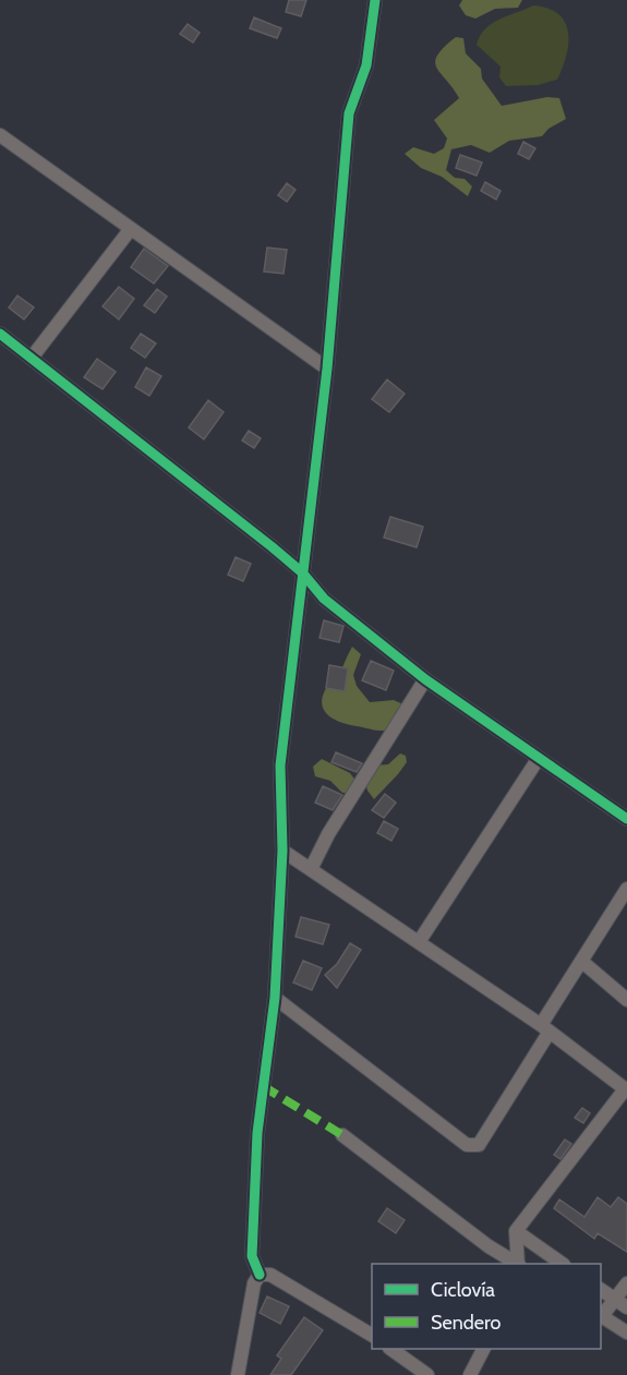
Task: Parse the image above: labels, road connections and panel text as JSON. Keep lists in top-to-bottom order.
{
  "legend": ["Ciclovía", "Sendero"]
}
